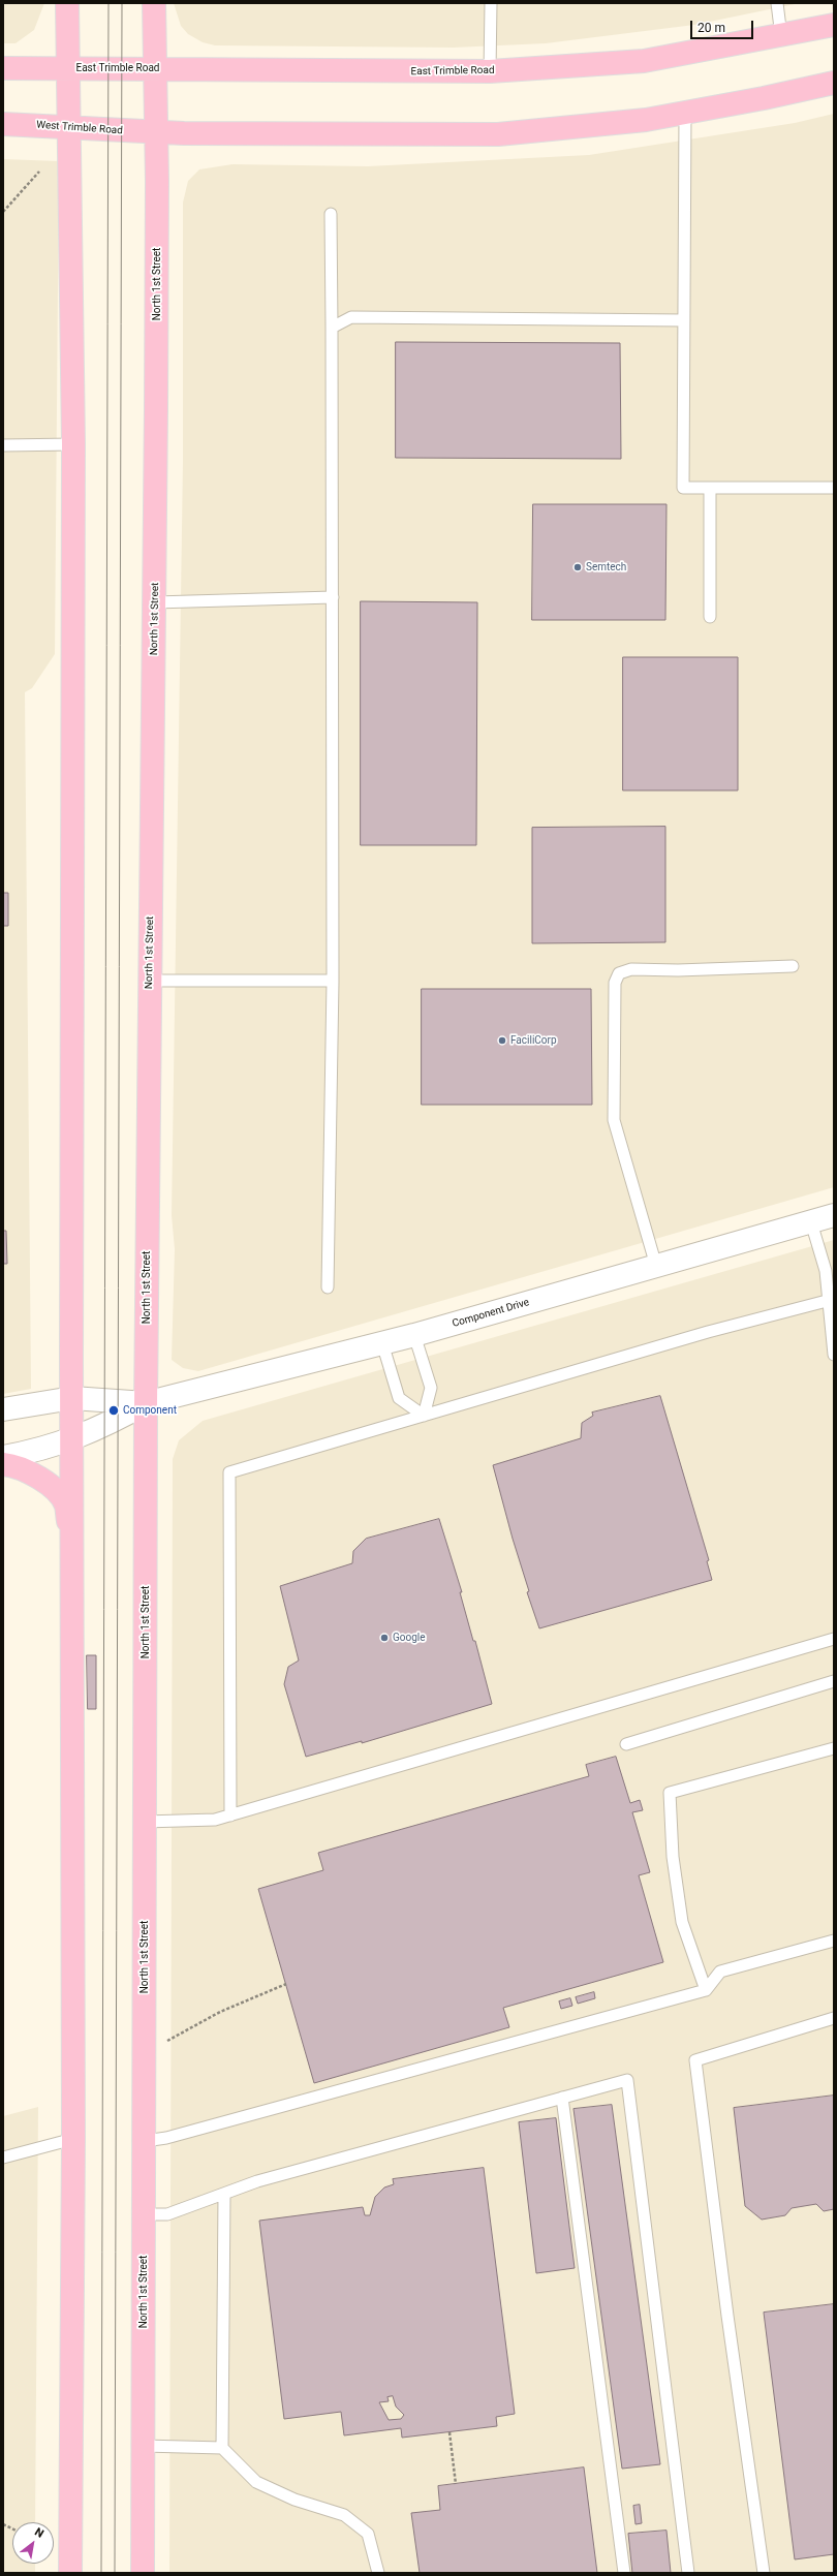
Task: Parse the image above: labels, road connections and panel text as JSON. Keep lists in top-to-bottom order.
{
  "streets": {
    "main road": ["East Trimble Road", "West Trimble Road", "North 1st Street"],
    "street": ["Component Drive"]
  },
  "crossings": [
    ["East Trimble Road", "North 1st Street"],
    ["West Trimble Road", "North 1st Street"],
    ["North 1st Street", "Component Drive"]
  ],
  "places": [
    "Semtech",
    "FaciliCorp",
    "Component",
    "Google"
  ],
  "scale_bar": "20 m",
  "north": "top right"
}
